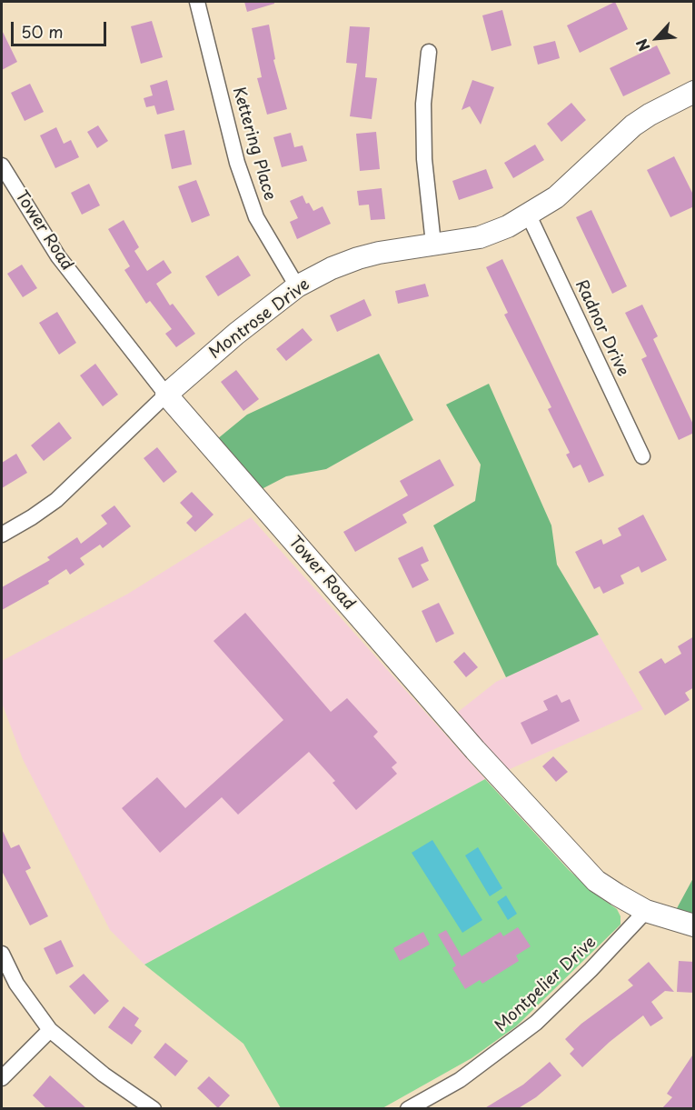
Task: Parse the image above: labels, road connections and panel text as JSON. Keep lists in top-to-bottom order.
{
  "streets": {
    "street": [
      "Kettering Place",
      "Tower Road",
      "Montrose Drive",
      "Radnor Drive",
      "Montpelier Drive"
    ]
  },
  "crossings": [
    ["Kettering Place", "Montrose Drive"],
    ["Tower Road", "Montrose Drive"],
    ["Tower Road", "Montpelier Drive"],
    ["Montrose Drive", "Radnor Drive"]
  ],
  "scale_bar": "50 m",
  "north": "bottom left"
}
